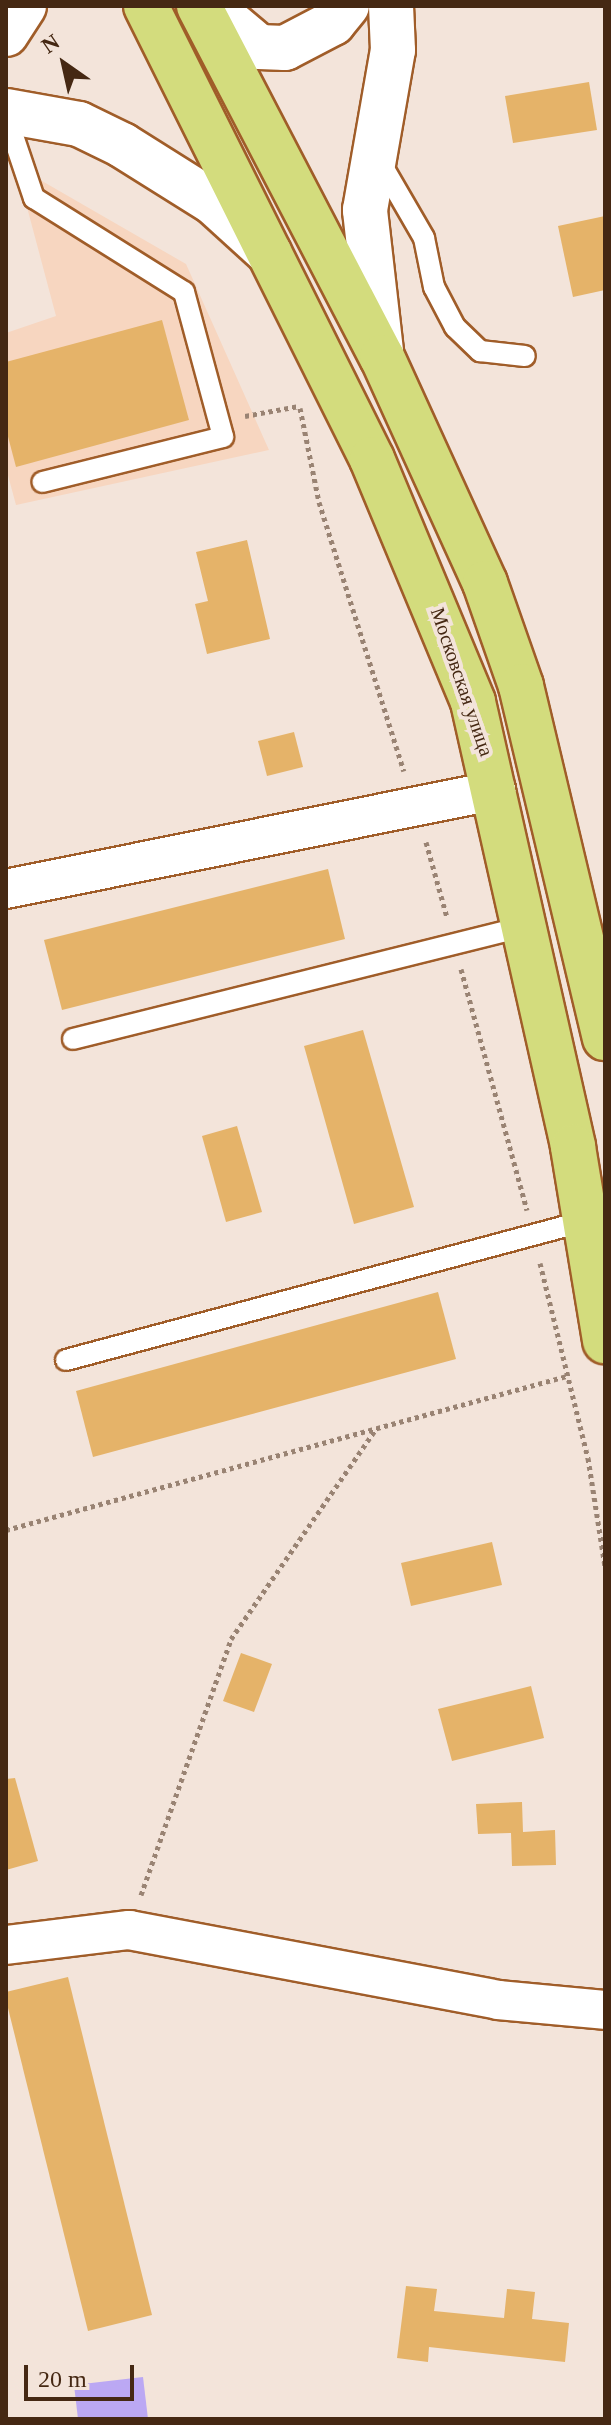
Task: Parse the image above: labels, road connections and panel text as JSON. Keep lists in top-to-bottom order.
{
  "streets": {
    "main road": ["Московская улица"]
  },
  "scale_bar": "20 m",
  "north": "top left"
}
